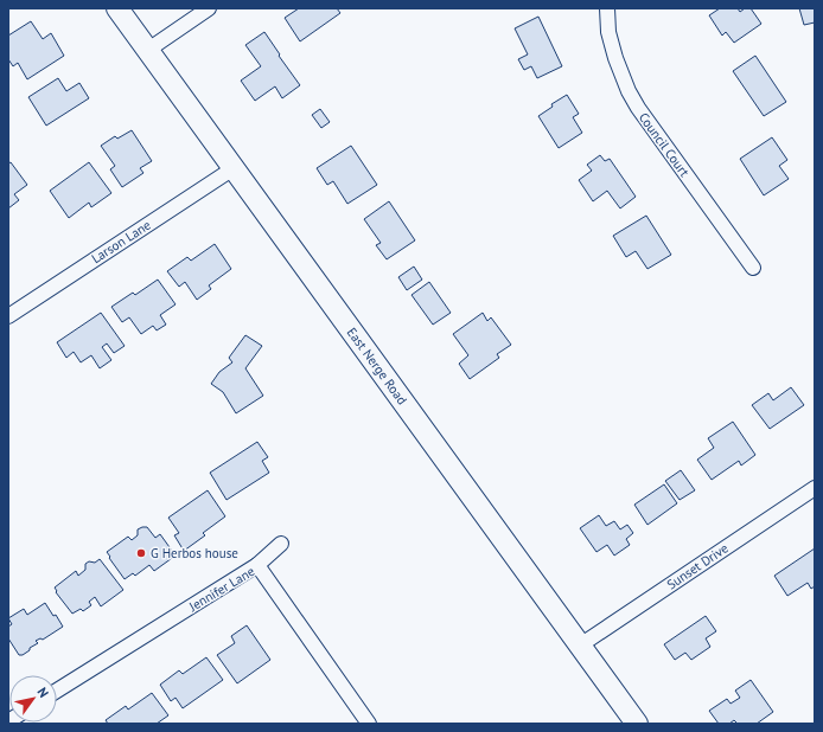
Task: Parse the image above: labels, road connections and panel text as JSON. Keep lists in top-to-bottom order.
{
  "streets": {
    "main road": ["East Nerge Road"],
    "street": [
      "Council Court",
      "Larson Lane",
      "Sunset Drive",
      "Jennifer Lane"
    ]
  },
  "crossings": [
    ["Larson Lane", "East Nerge Road"],
    ["East Nerge Road", "Sunset Drive"]
  ],
  "places": ["G Herbos house"],
  "north": "top right"
}
